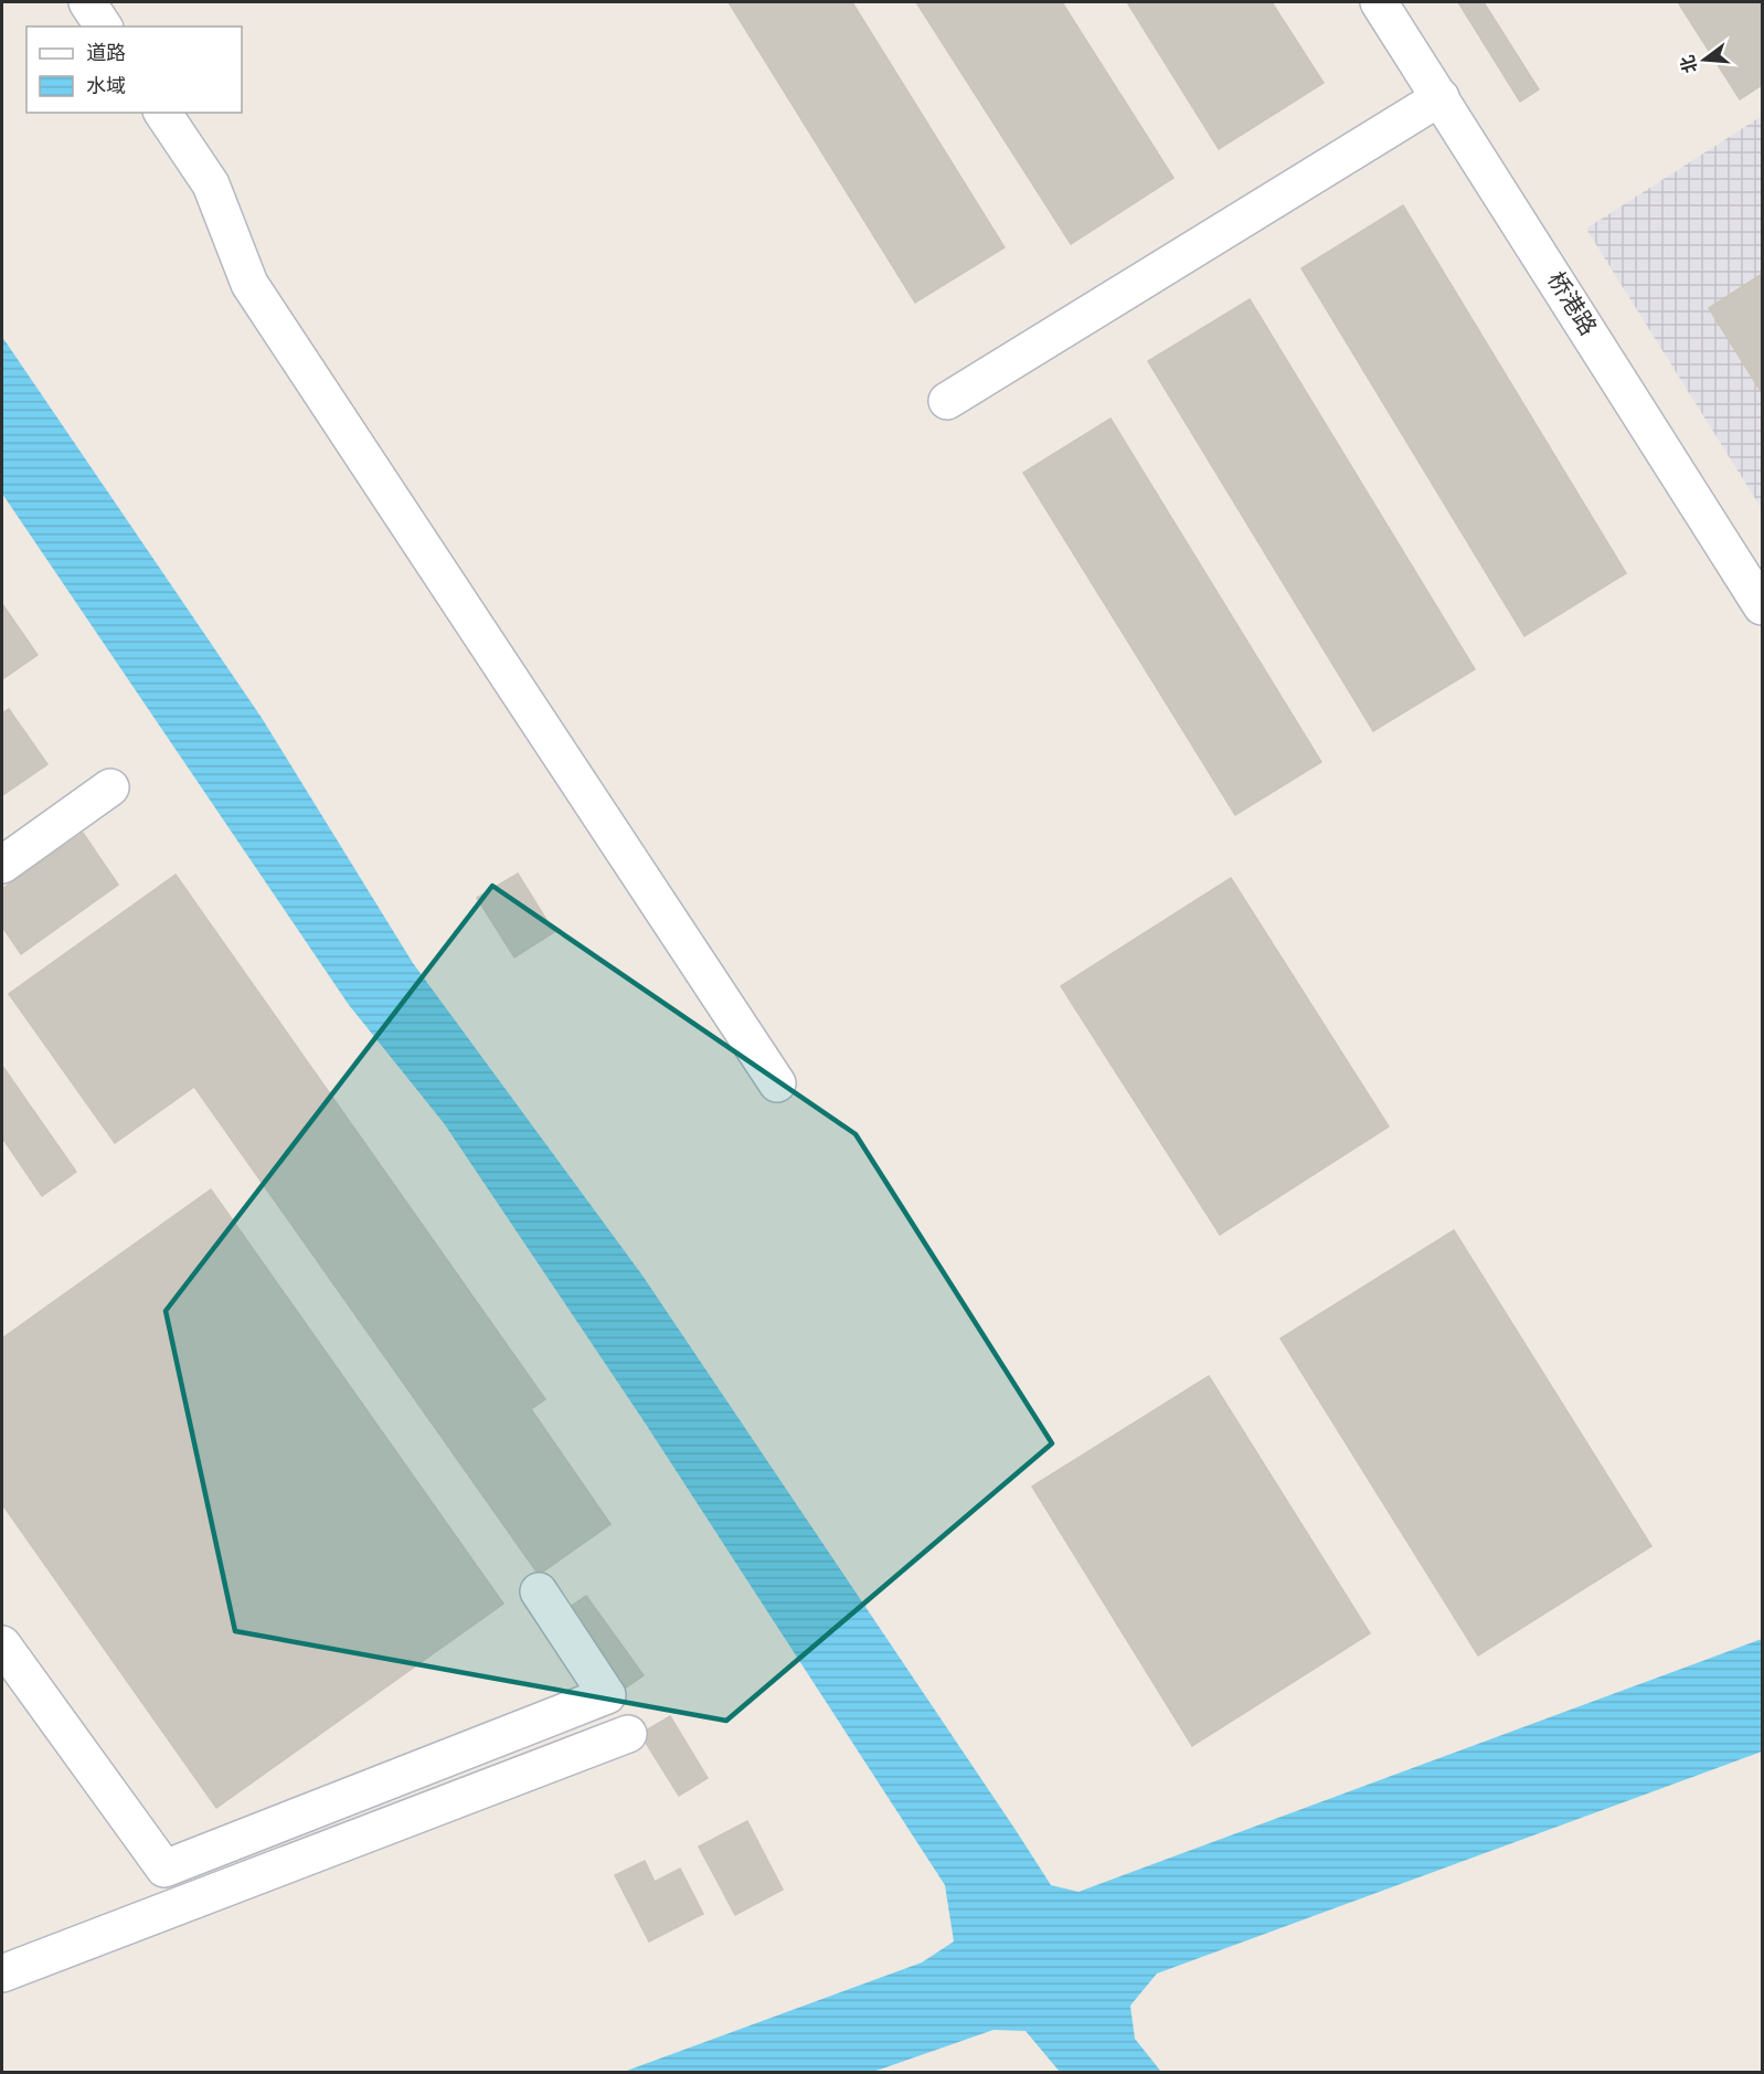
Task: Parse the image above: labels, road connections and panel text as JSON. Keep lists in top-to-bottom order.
{
  "streets": {
    "street": ["桥港路"]
  },
  "legend": ["道路", "水域"],
  "north": "left"
}
